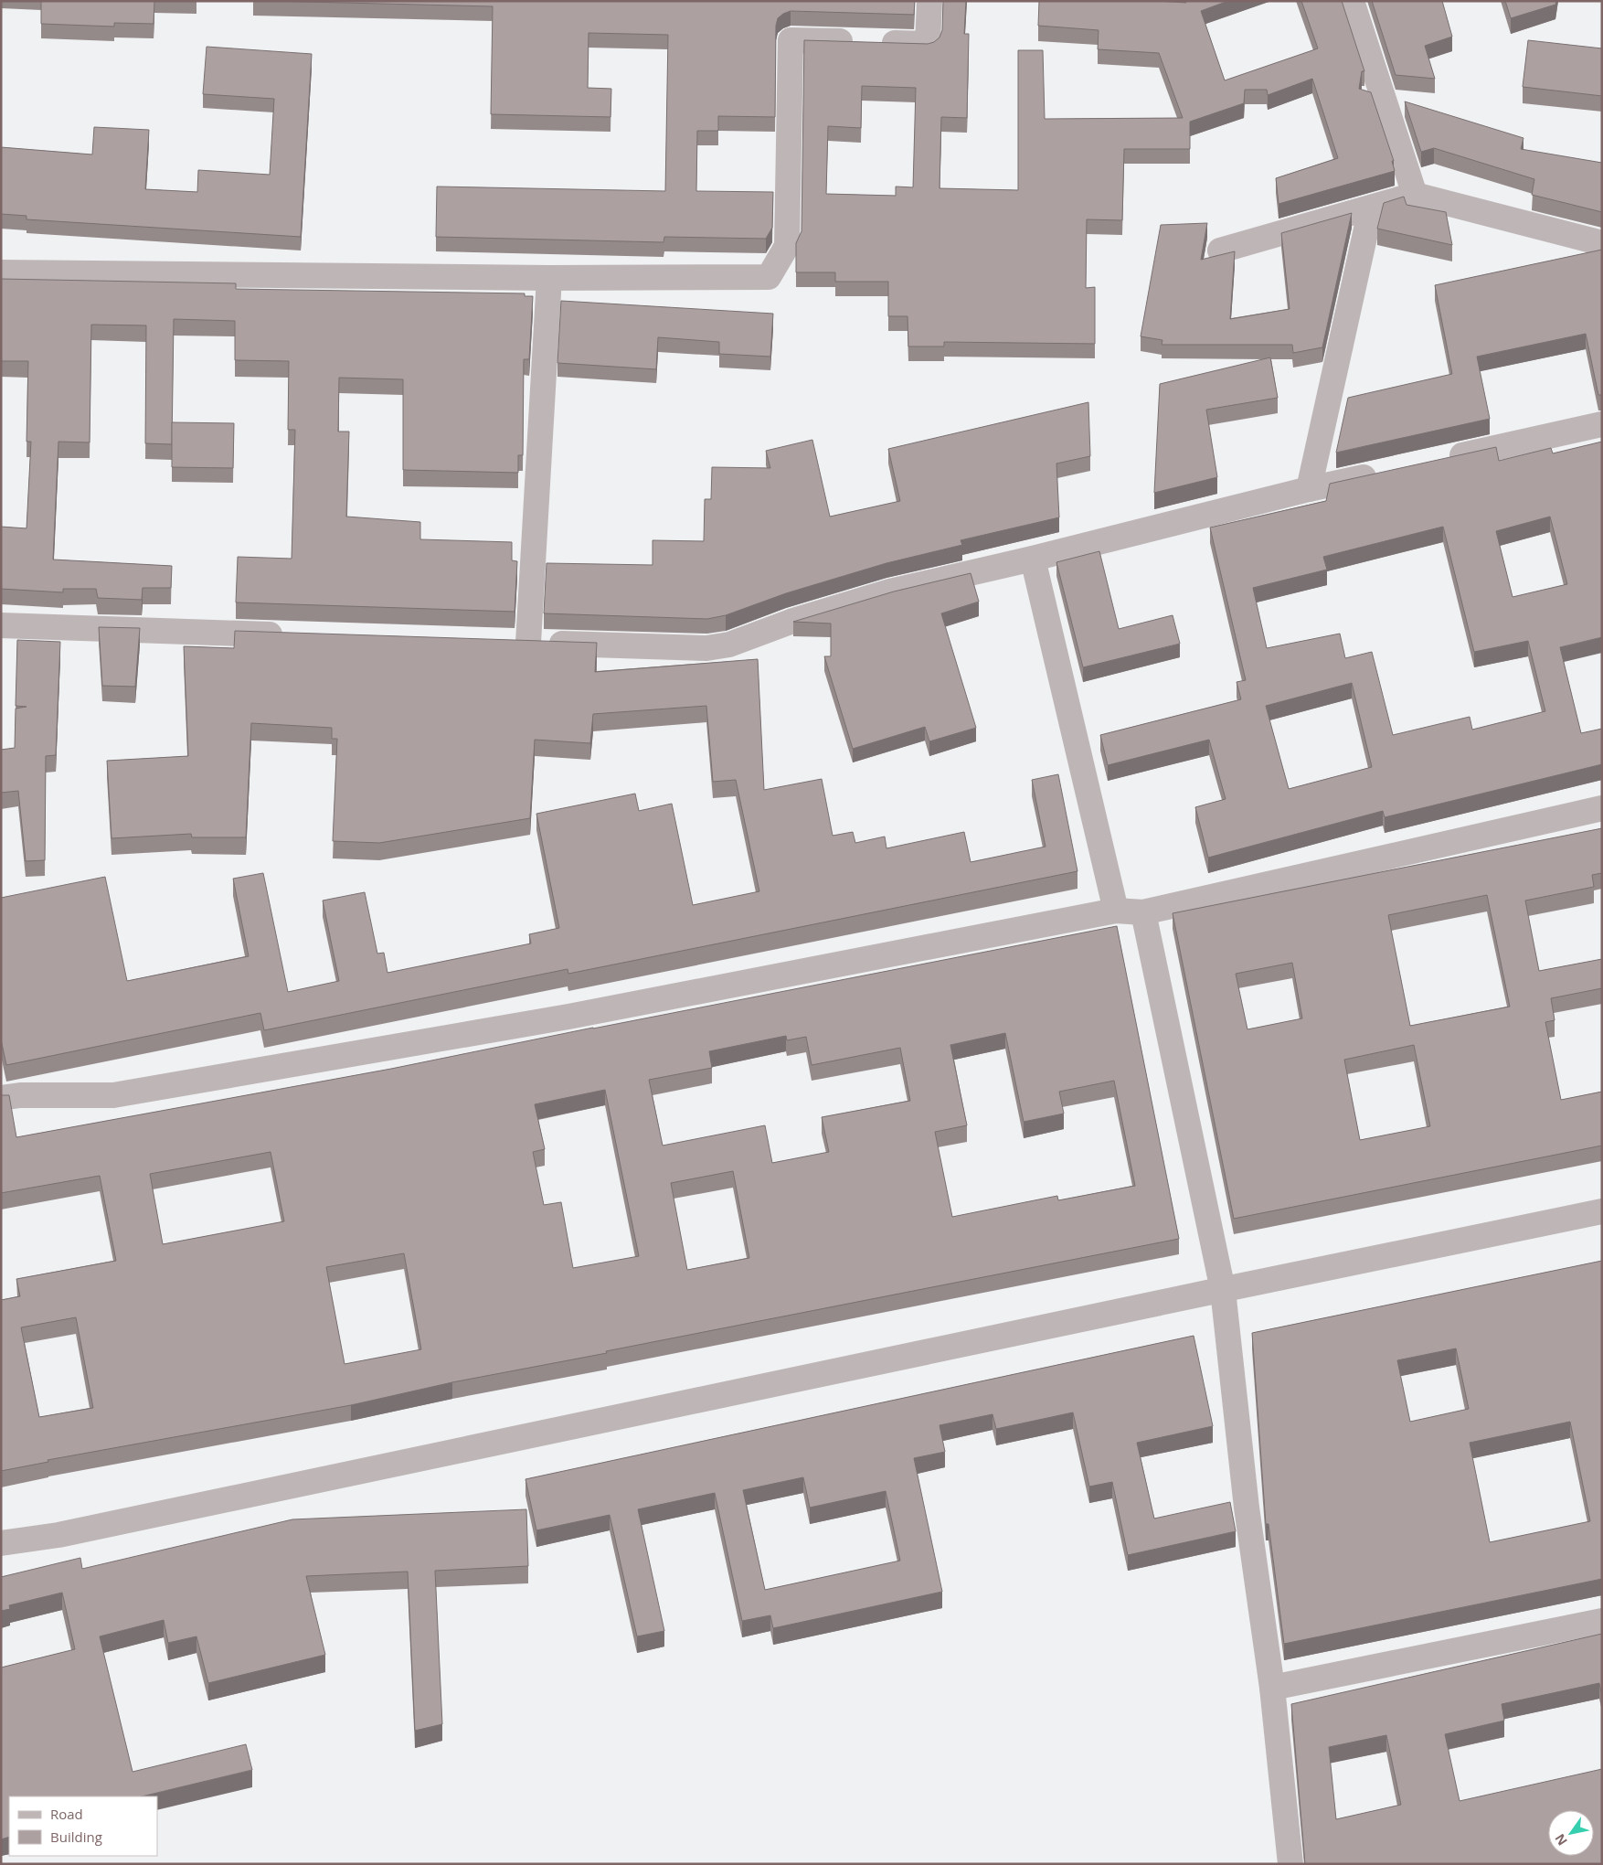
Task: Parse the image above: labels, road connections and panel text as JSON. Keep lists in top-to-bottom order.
{
  "legend": ["Road", "Building"],
  "north": "bottom left"
}
